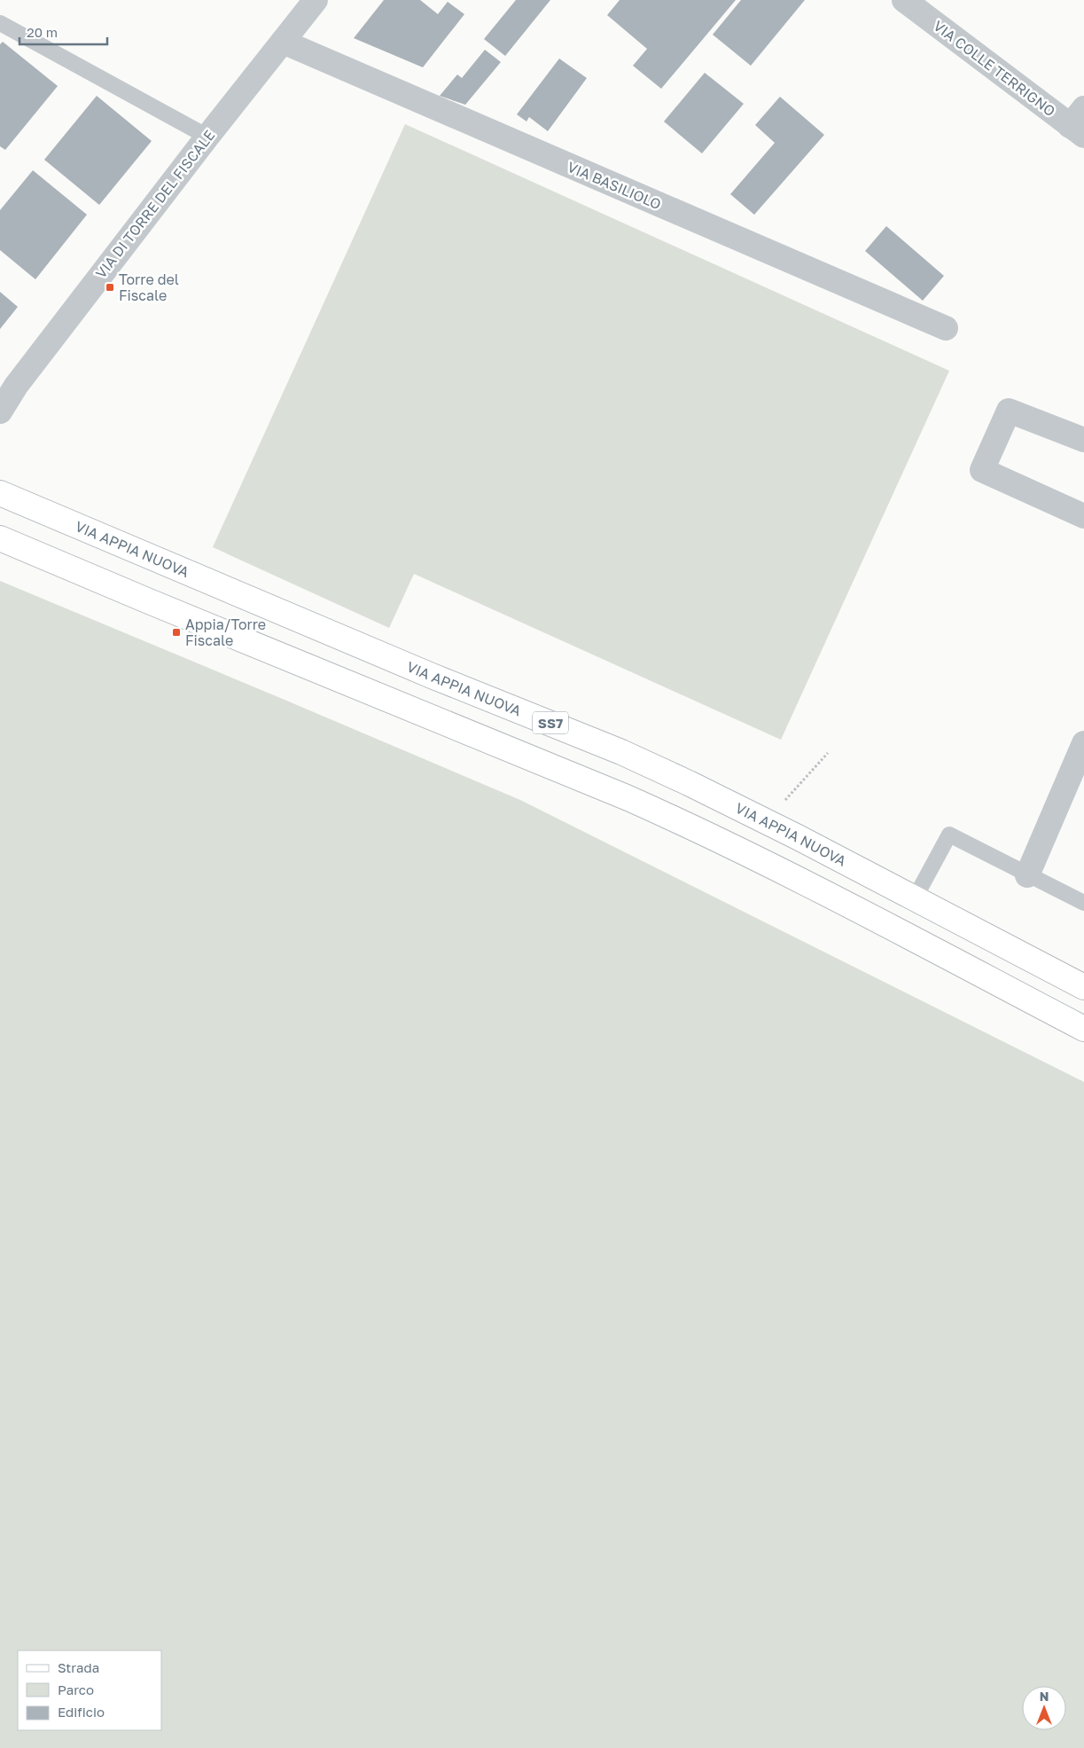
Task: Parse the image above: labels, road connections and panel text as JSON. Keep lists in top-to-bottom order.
{
  "streets": {
    "main road": ["VIA APPIA NUOVA", "SS7"],
    "street": ["VIA COLLE TERRIGNO", "VIA BASILIOLO", "VIA DI TORRE DEL FISCALE"]
  },
  "crossings": [
    ["VIA BASILIOLO", "VIA DI TORRE DEL FISCALE"]
  ],
  "places": {
    "transit": ["Torre del Fiscale", "Appia/Torre Fiscale"]
  },
  "legend": ["Strada", "Parco", "Edificio"],
  "scale_bar": "20 m",
  "north": "top"
}
